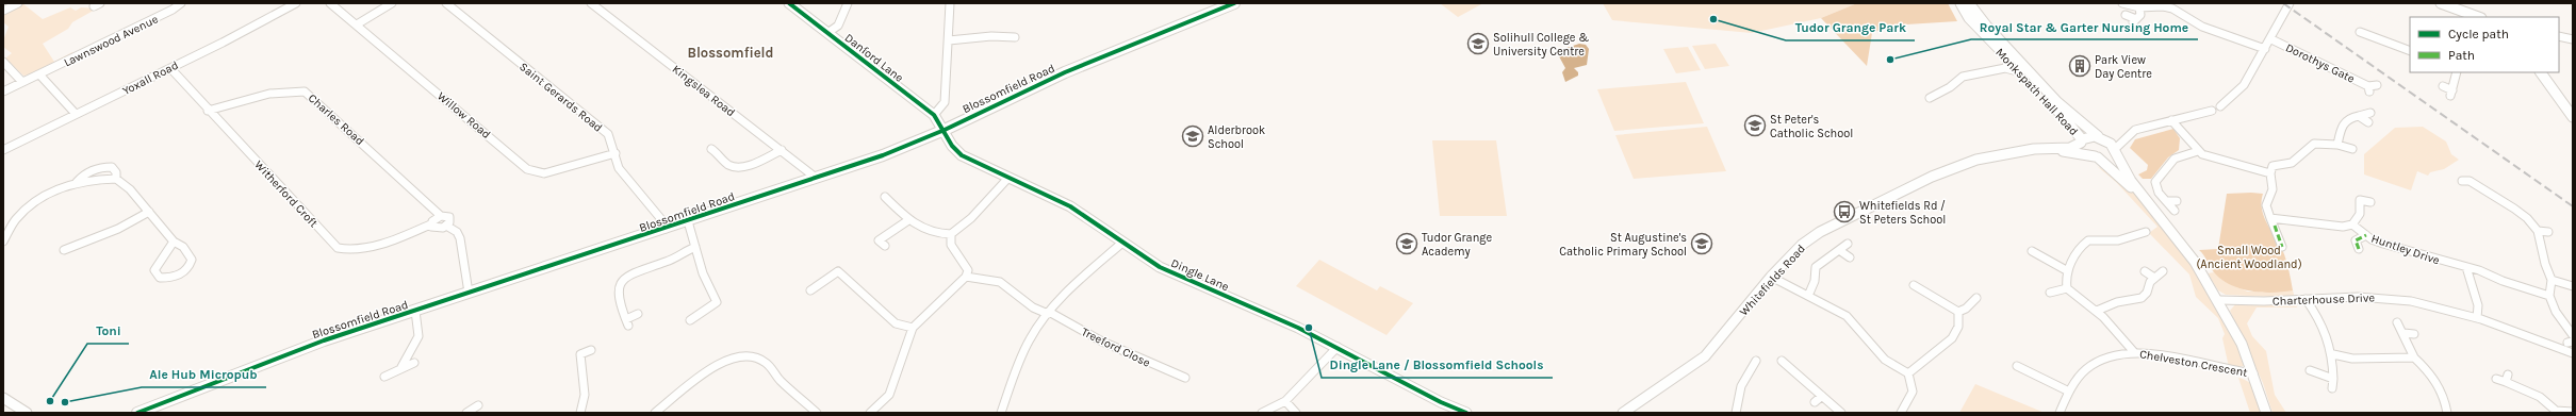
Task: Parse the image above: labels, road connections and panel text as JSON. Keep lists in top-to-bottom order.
{
  "streets": {
    "main road": ["Blossomfield Road"],
    "street": [
      "Lawnswood Avenue",
      "Danford Lane",
      "Dorothys Gate",
      "Yoxall Road",
      "Kingslea Road",
      "Monkspath Hall Road",
      "Saint Gerards Road",
      "Willow Road",
      "Charles Road",
      "Witherford Croft",
      "Huntley Drive",
      "Dingle Lane",
      "Whitefields Road",
      "Charterhouse Drive",
      "Treeford Close",
      "Chelveston Crescent"
    ]
  },
  "crossings": [
    ["Danford Lane", "Blossomfield Road"],
    ["Danford Lane", "Dingle Lane"],
    ["Yoxall Road", "Witherford Croft"],
    ["Blossomfield Road", "Kingslea Road"],
    ["Blossomfield Road", "Saint Gerards Road"],
    ["Blossomfield Road", "Charles Road"],
    ["Blossomfield Road", "Dingle Lane"],
    ["Monkspath Hall Road", "Whitefields Road"],
    ["Saint Gerards Road", "Willow Road"],
    ["Charles Road", "Witherford Croft"]
  ],
  "districts": ["Blossomfield"],
  "parks": ["Small Wood (Ancient Woodland)"],
  "places": {
    "other": [
      "Tudor Grange Park",
      "Royal Star & Garter Nursing Home",
      "Dingle Lane / Blossomfield Schools",
      "Toni",
      "Ale Hub Micropub"
    ],
    "school or university": [
      "Solihull College & University Centre",
      "St Peter's Catholic School",
      "Alderbrook School",
      "Tudor Grange Academy",
      "St Augustine's Catholic Primary School"
    ],
    "building": ["Park View Day Centre"],
    "bus stop": ["Whitefields Rd / St Peters School"]
  },
  "legend": ["Cycle path", "Path"]
}
